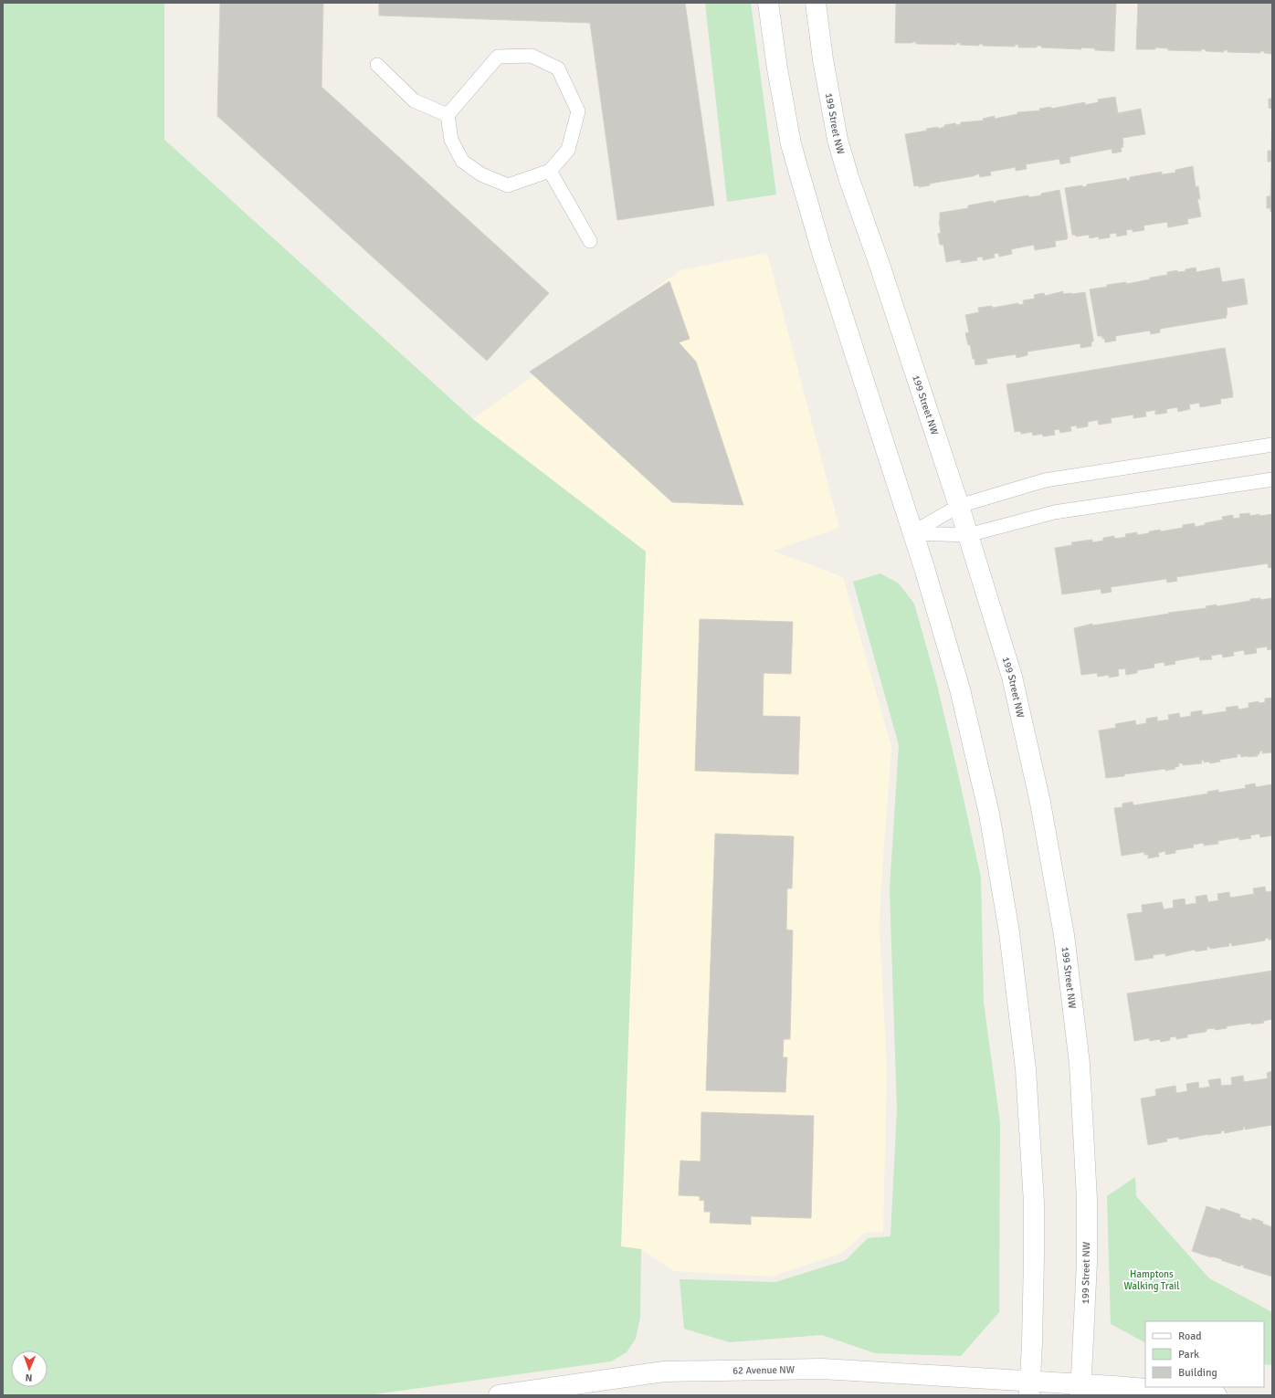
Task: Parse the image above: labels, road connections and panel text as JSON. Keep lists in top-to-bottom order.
{
  "streets": {
    "main road": ["199 Street NW", "62 Avenue NW"]
  },
  "crossings": [
    ["199 Street NW", "62 Avenue NW"]
  ],
  "parks": ["Hamptons Walking Trail"],
  "legend": ["Road", "Park", "Building"],
  "north": "bottom"
}
